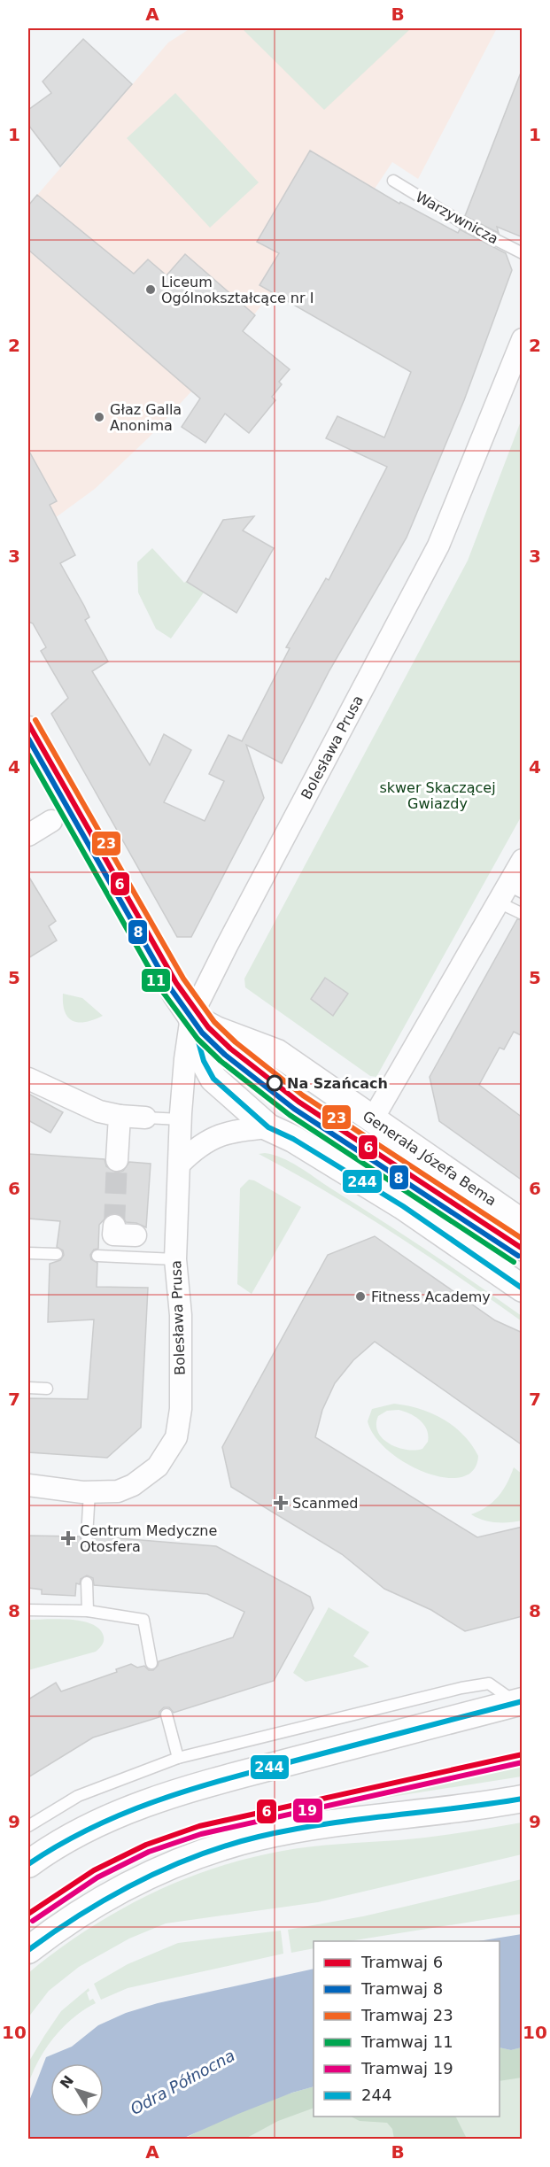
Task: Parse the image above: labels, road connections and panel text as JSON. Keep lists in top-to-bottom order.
{
  "streets": {
    "street": ["Bolesława Prusa", "Generała Józefa Bema"],
    "lane": ["Warzywnicza"]
  },
  "crossings": [
    ["Bolesława Prusa", "Generała Józefa Bema"]
  ],
  "water": ["Odra Północna"],
  "parks": ["skwer Skaczącej Gwiazdy"],
  "places": {
    "other": [
      "Liceum Ogólnokształcące nr I",
      "Głaz Galla Anonima",
      "Na Szańcach",
      "Fitness Academy"
    ],
    "health": ["Scanmed", "Centrum Medyczne Otosfera"]
  },
  "lines": [
    "tram line 23",
    "tram line 6",
    "transit line 244",
    "tram line 8",
    "tram line 11",
    "tram line 19"
  ],
  "legend": [
    "Tramwaj 6",
    "Tramwaj 8",
    "Tramwaj 23",
    "Tramwaj 11",
    "Tramwaj 19",
    "244"
  ],
  "north": "top left",
  "grid": {
    "columns": ["A", "B"],
    "rows": [
      "1",
      "2",
      "3",
      "4",
      "5",
      "6",
      "7",
      "8",
      "9",
      "10"
    ]
  }
}
